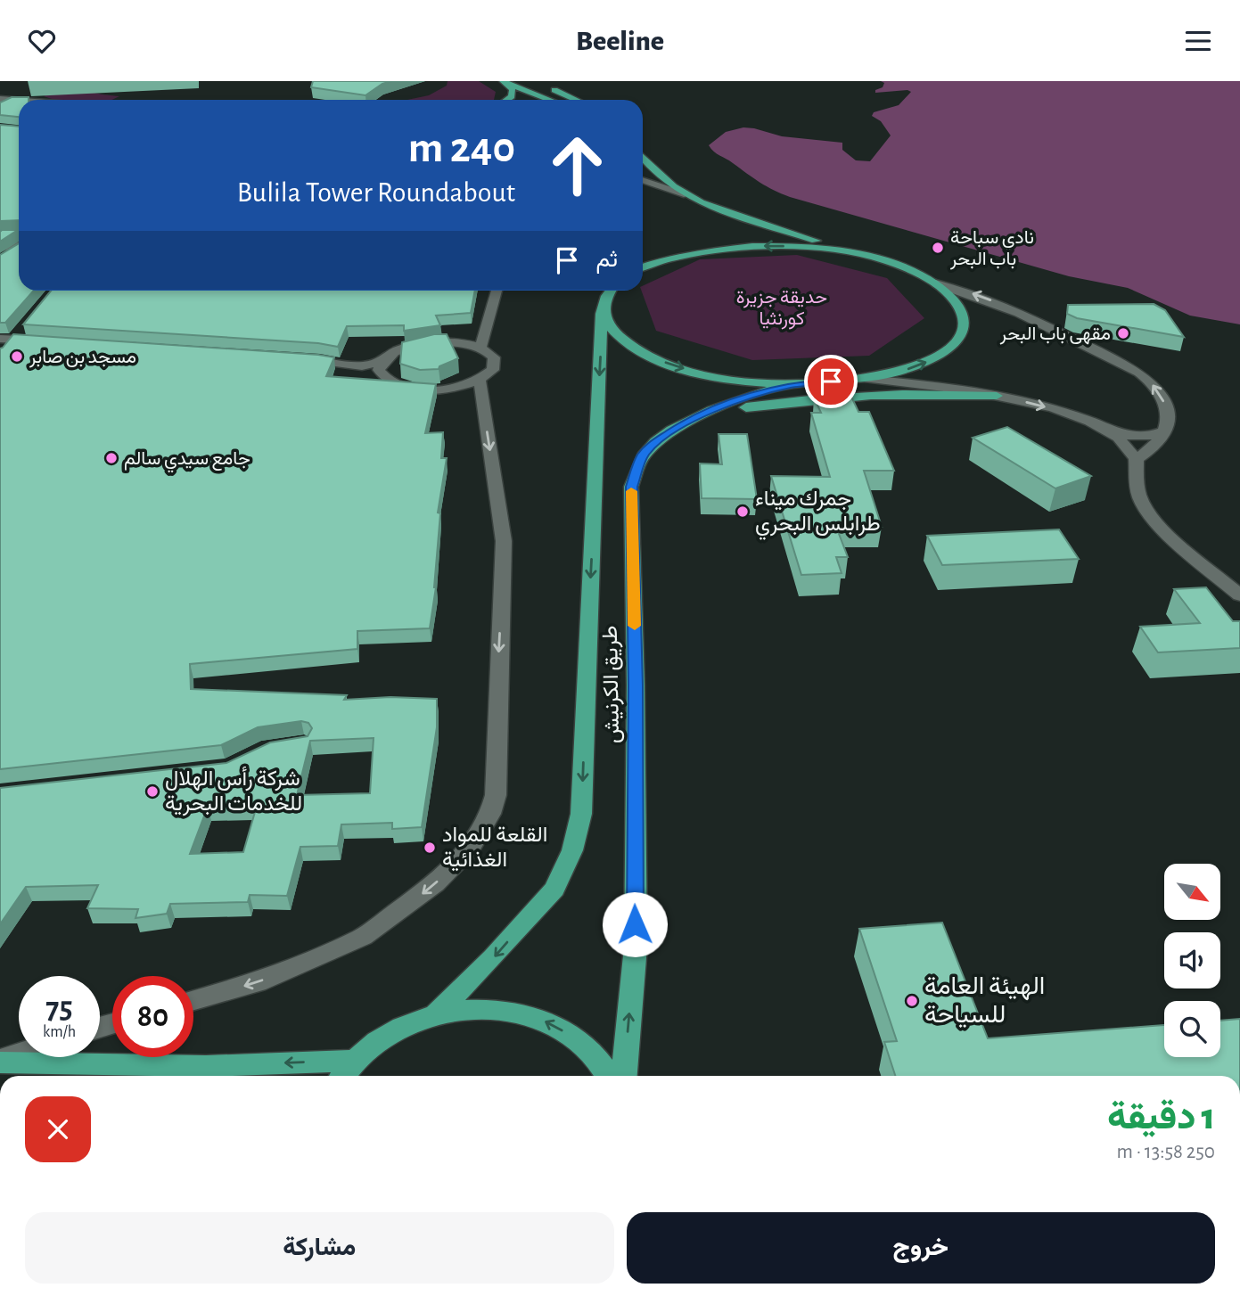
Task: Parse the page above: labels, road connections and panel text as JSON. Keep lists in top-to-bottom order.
{
  "streets": {
    "highway": ["طريق الكرنيش"]
  },
  "parks": ["حديقة جزيرة كورنثيا"],
  "places": [
    "نادي سباحة باب البحر",
    "مقهى باب البحر",
    "مسجد بن صابر",
    "جامع سيدي سالم",
    "جمرك ميناء طرابلس البحري",
    "شركة رأس الهلال للخدمات البحرية",
    "القلعة للمواد الغذائية",
    "الهيئة العامة للسياحة"
  ],
  "north": "bottom right",
  "page": {
    "header": "Beeline",
    "turn": ["240 m", "Bulila Tower Roundabout"],
    "then": "ثم",
    "speed": "75 km/h",
    "limit": "80",
    "heading": ["1 دقيقة", "250 m · 13:58"],
    "buttons": ["خروج", "مشاركة"]
  }
}
